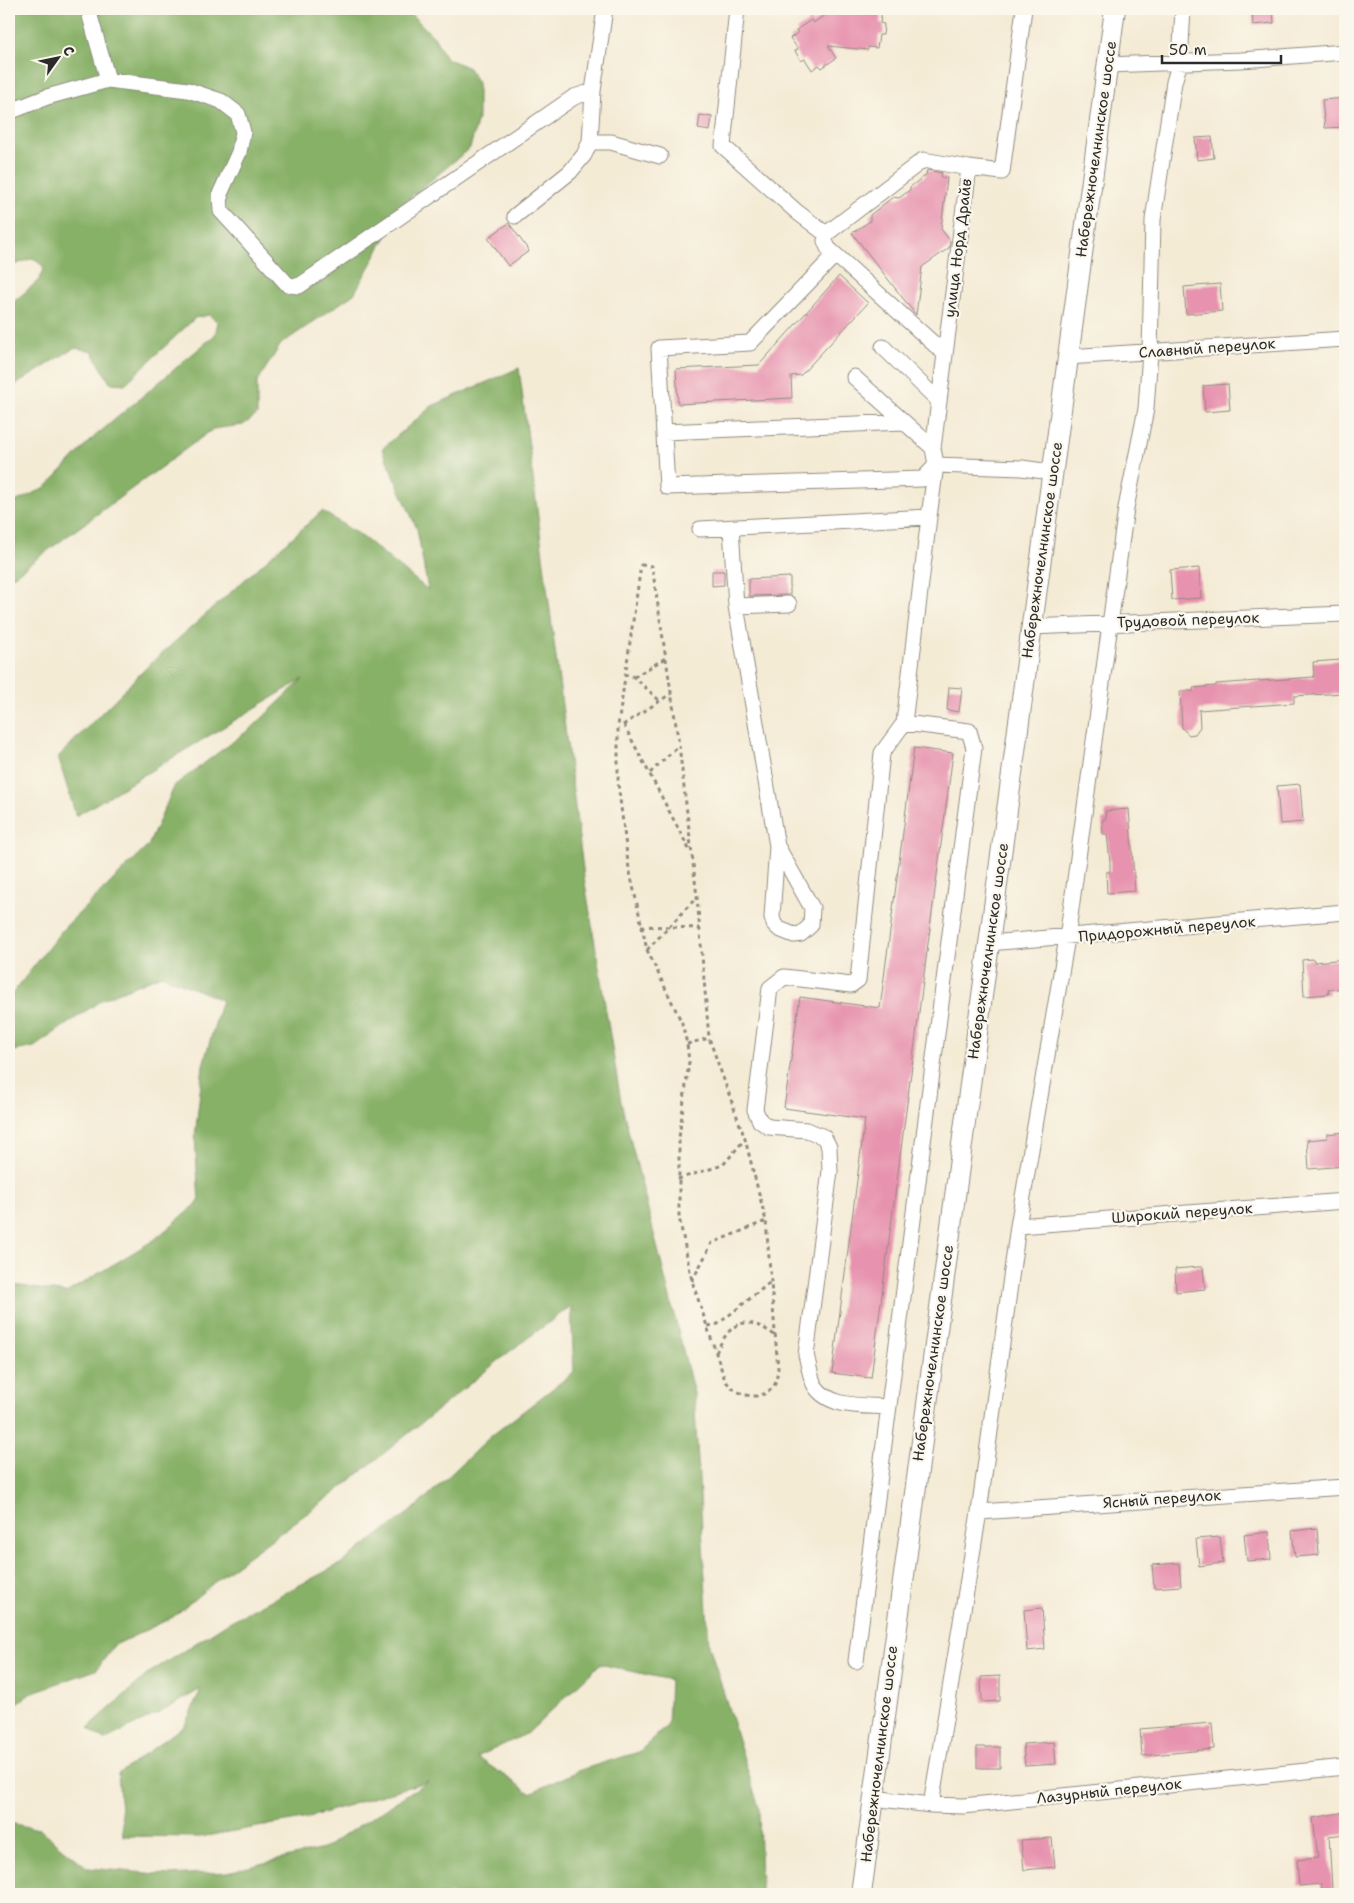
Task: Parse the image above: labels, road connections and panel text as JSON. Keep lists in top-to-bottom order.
{
  "streets": {
    "main road": ["Набережночелнинское шоссе"],
    "street": [
      "улица Норд Драйв",
      "Славный переулок",
      "Трудовой переулок",
      "Придорожный переулок",
      "Широкий переулок",
      "Ясный переулок",
      "Лазурный переулок"
    ]
  },
  "crossings": [
    ["Набережночелнинское шоссе", "Славный переулок"],
    ["Набережночелнинское шоссе", "Трудовой переулок"],
    ["Набережночелнинское шоссе", "Придорожный переулок"],
    ["Набережночелнинское шоссе", "Лазурный переулок"]
  ],
  "scale_bar": "50 m",
  "north": "top right"
}
